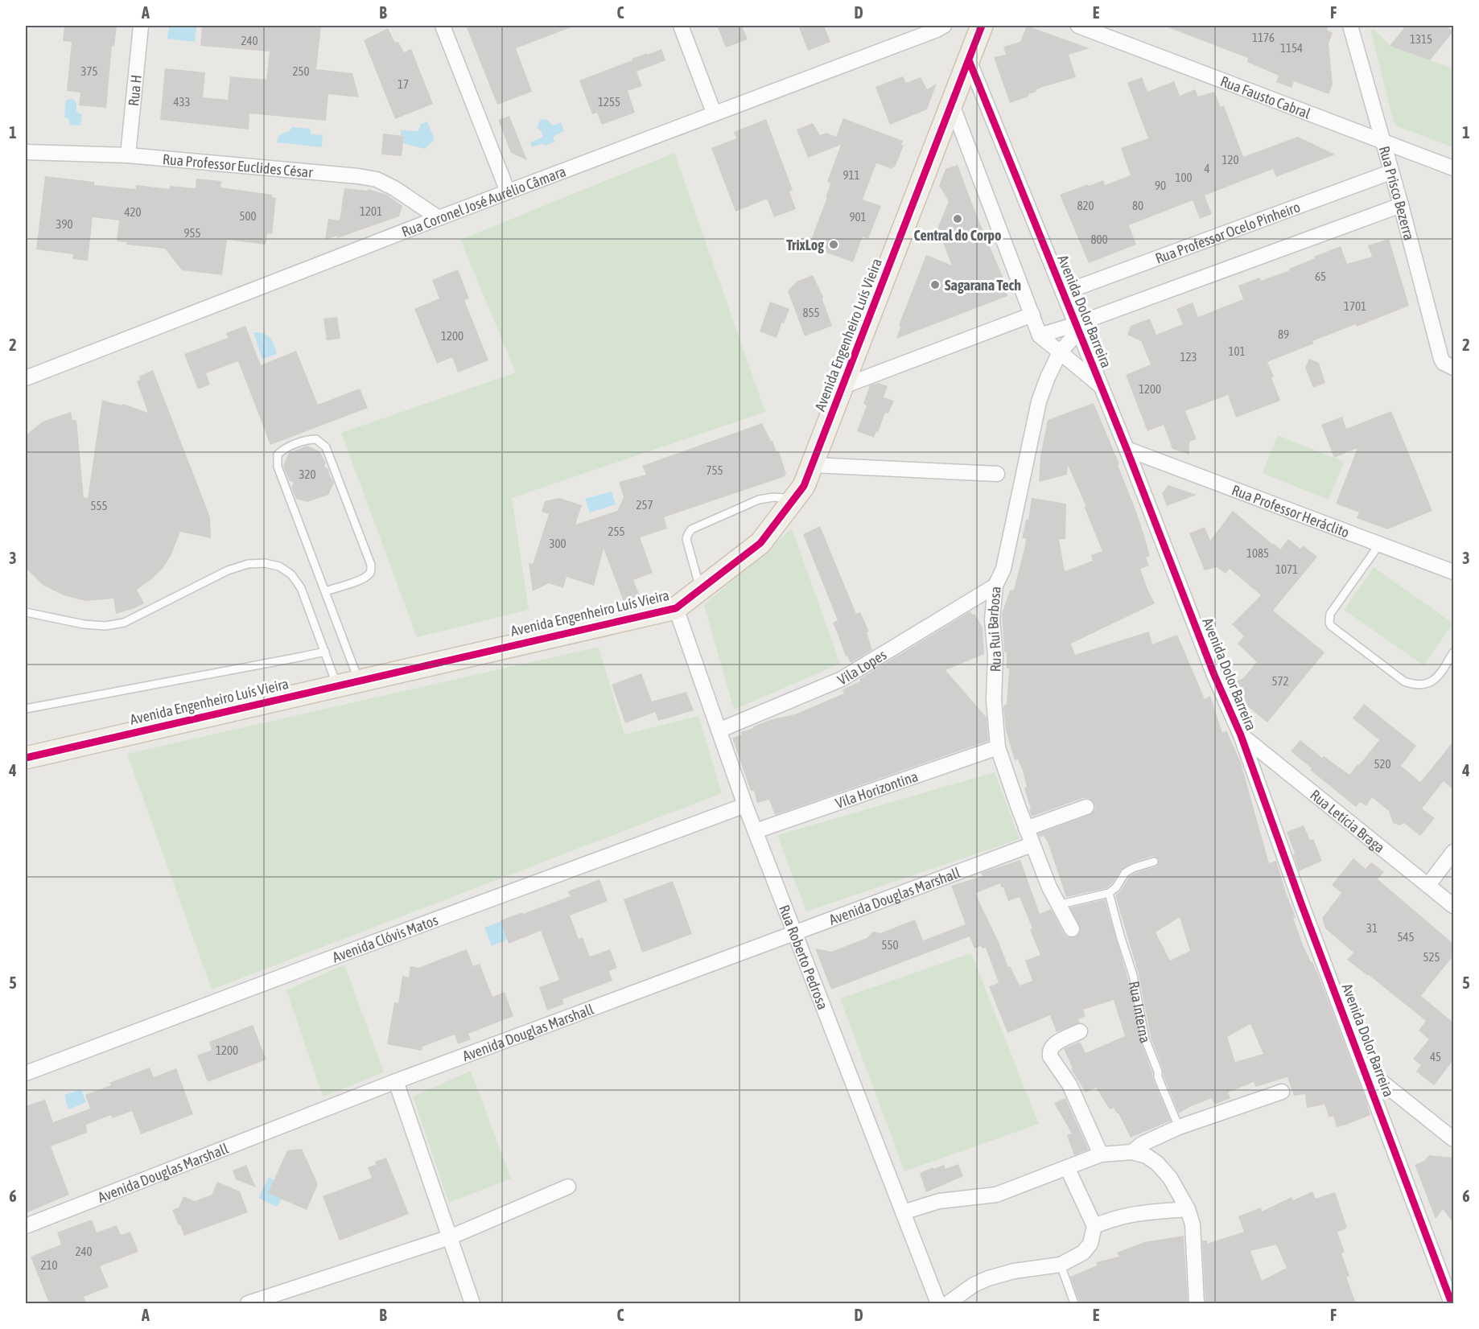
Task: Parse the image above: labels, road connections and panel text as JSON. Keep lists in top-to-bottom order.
{
  "streets": {
    "main road": ["Avenida Engenheiro Luís Vieira"],
    "street": [
      "Rua H",
      "Rua Fausto Cabral",
      "Rua Professor Euclides César",
      "Rua Prisco Bezerra",
      "Rua Coronel José Aurélio Câmara",
      "Rua Professor Ocelo Pinheiro",
      "Avenida Dolor Barreira",
      "Rua Professor Heráclito",
      "Rua Ruí Barbosa",
      "Vila Lopes",
      "Vila Horizontina",
      "Rua Letícia Braga",
      "Avenida Douglas Marshall",
      "Avenida Clóvis Matos",
      "Rua Roberto Pedrosa"
    ],
    "lane": ["Rua Interna"]
  },
  "crossings": [
    ["Rua H", "Rua Professor Euclides César"],
    ["Rua Fausto Cabral", "Rua Prisco Bezerra"],
    ["Rua Professor Euclides César", "Rua Coronel José Aurélio Câmara"],
    ["Rua Prisco Bezerra", "Rua Professor Ocelo Pinheiro"],
    ["Rua Professor Ocelo Pinheiro", "Avenida Dolor Barreira"],
    ["Avenida Dolor Barreira", "Avenida Engenheiro Luís Vieira"],
    ["Avenida Dolor Barreira", "Rua Professor Heráclito"],
    ["Avenida Dolor Barreira", "Rua Ruí Barbosa"],
    ["Avenida Dolor Barreira", "Rua Letícia Braga"],
    ["Avenida Engenheiro Luís Vieira", "Rua Roberto Pedrosa"],
    ["Rua Ruí Barbosa", "Vila Lopes"],
    ["Rua Ruí Barbosa", "Vila Horizontina"],
    ["Rua Ruí Barbosa", "Avenida Douglas Marshall"],
    ["Vila Lopes", "Rua Roberto Pedrosa"],
    ["Vila Horizontina", "Rua Roberto Pedrosa"],
    ["Avenida Douglas Marshall", "Rua Roberto Pedrosa"],
    ["Avenida Clóvis Matos", "Rua Roberto Pedrosa"]
  ],
  "places": ["Central do Corpo", "TrixLog", "Sagarana Tech"],
  "house_numbers": [
    "1176",
    "1315",
    "240",
    "1154",
    "375",
    "250",
    "17",
    "433",
    "1255",
    "120",
    "4",
    "911",
    "100",
    "90",
    "820",
    "80",
    "1201",
    "420",
    "500",
    "901",
    "390",
    "955",
    "800",
    "65",
    "1701",
    "855",
    "89",
    "1200",
    "101",
    "123",
    "1200",
    "755",
    "320",
    "257",
    "555",
    "255",
    "300",
    "1085",
    "1071",
    "572",
    "520",
    "31",
    "545",
    "550",
    "525",
    "1200",
    "45",
    "240",
    "210"
  ],
  "grid": {
    "columns": [
      "A",
      "B",
      "C",
      "D",
      "E",
      "F"
    ],
    "rows": [
      "1",
      "2",
      "3",
      "4",
      "5",
      "6"
    ]
  }
}
